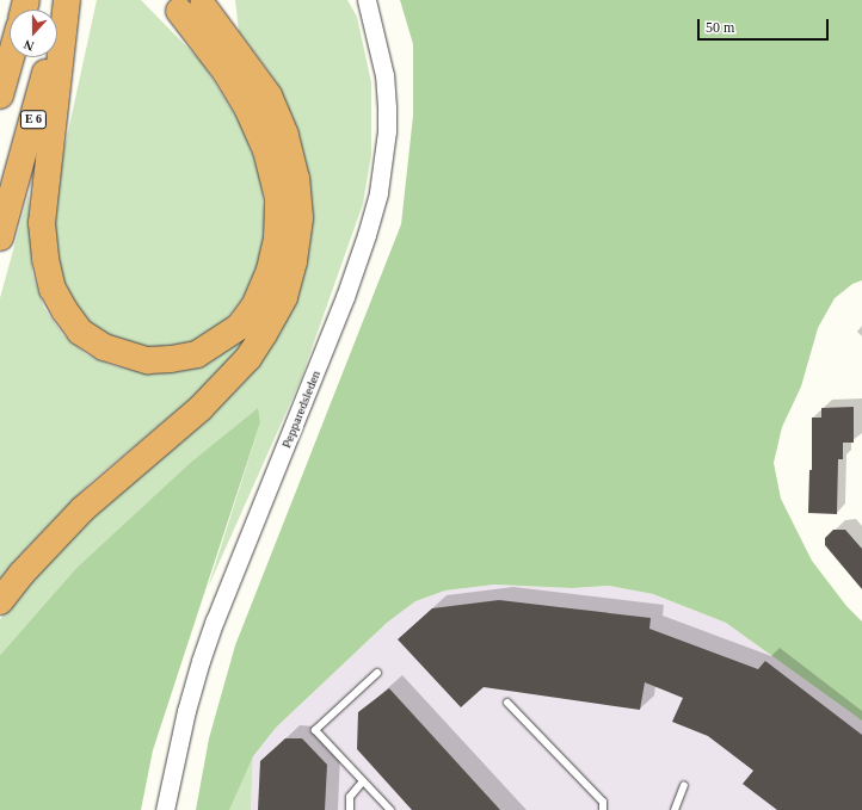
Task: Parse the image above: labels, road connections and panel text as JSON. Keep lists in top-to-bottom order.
{
  "streets": {
    "highway": ["E 6"],
    "street": ["Pepparedsleden"]
  },
  "scale_bar": "50 m",
  "north": "bottom"
}
